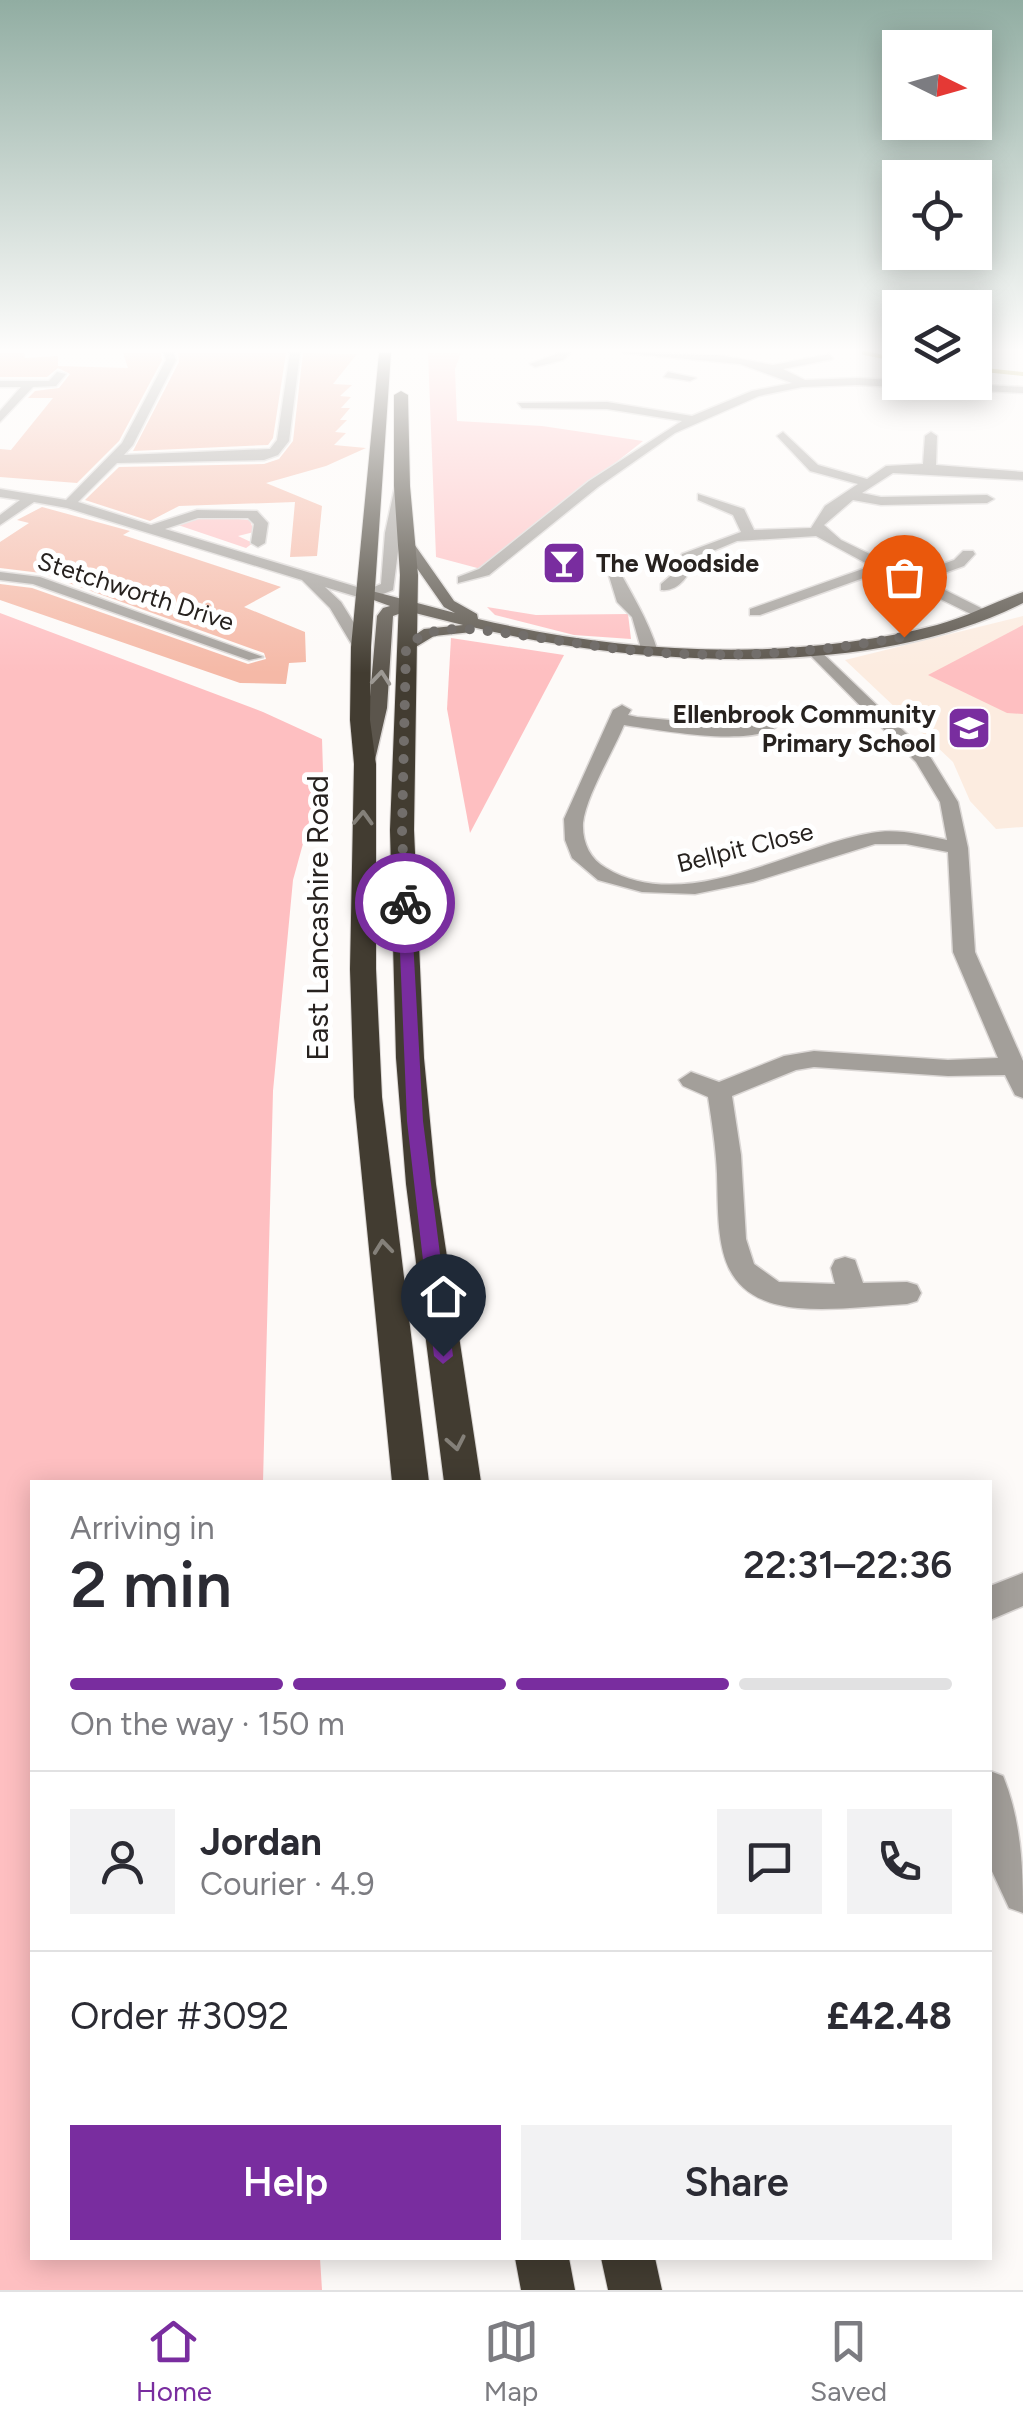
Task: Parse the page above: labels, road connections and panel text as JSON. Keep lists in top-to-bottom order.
{
  "streets": {
    "highway": ["East Lancashire Road"],
    "street": ["Stetchworth Drive", "Bellpit Close"]
  },
  "places": {
    "bar": ["The Woodside"],
    "school or university": ["Ellenbrook Community Primary School"]
  },
  "north": "right",
  "page": {
    "heading": ["2 min", "Arriving in", "22:31–22:36"],
    "panel": [
      "Jordan",
      "Courier · 4.9",
      "Order #3092",
      "£42.48"
    ],
    "bar": "On the way · 150 m",
    "buttons": ["Help", "Share"],
    "tabs": ["Home", "Map", "Saved"]
  }
}
